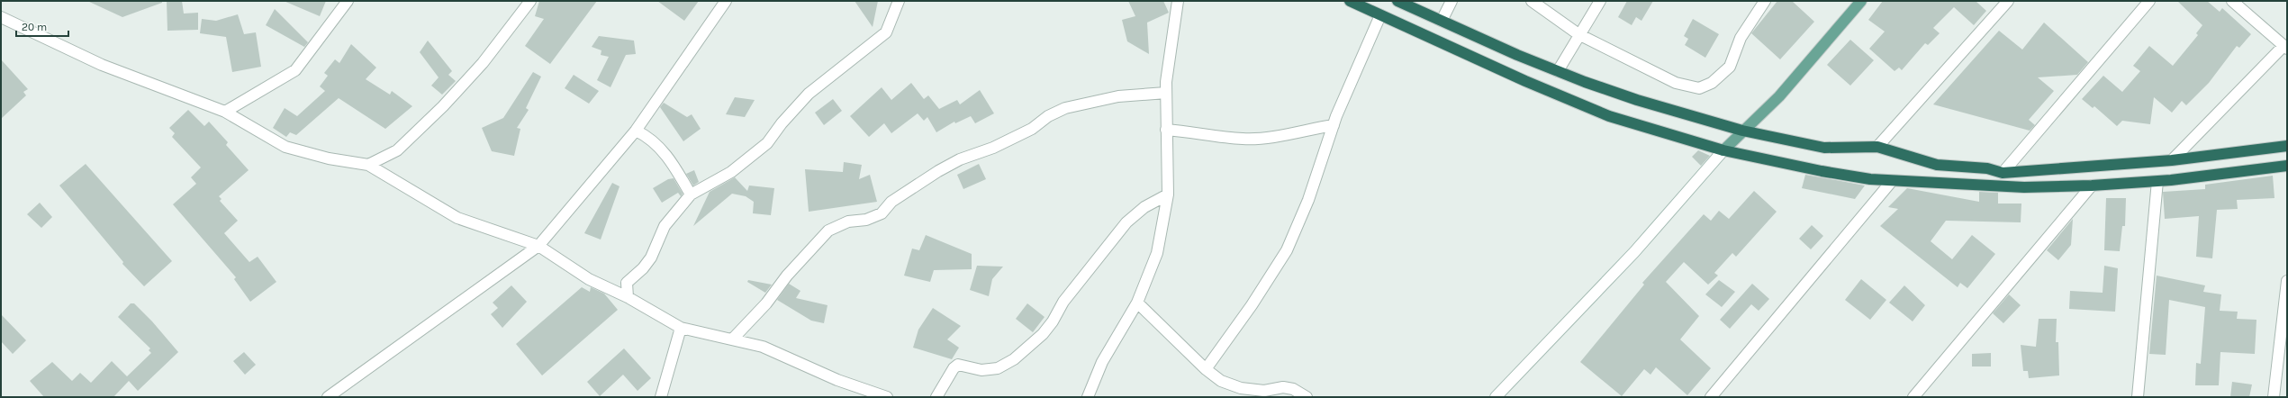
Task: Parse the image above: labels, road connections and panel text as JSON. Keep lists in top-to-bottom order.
{
  "scale_bar": "20 m"
}
